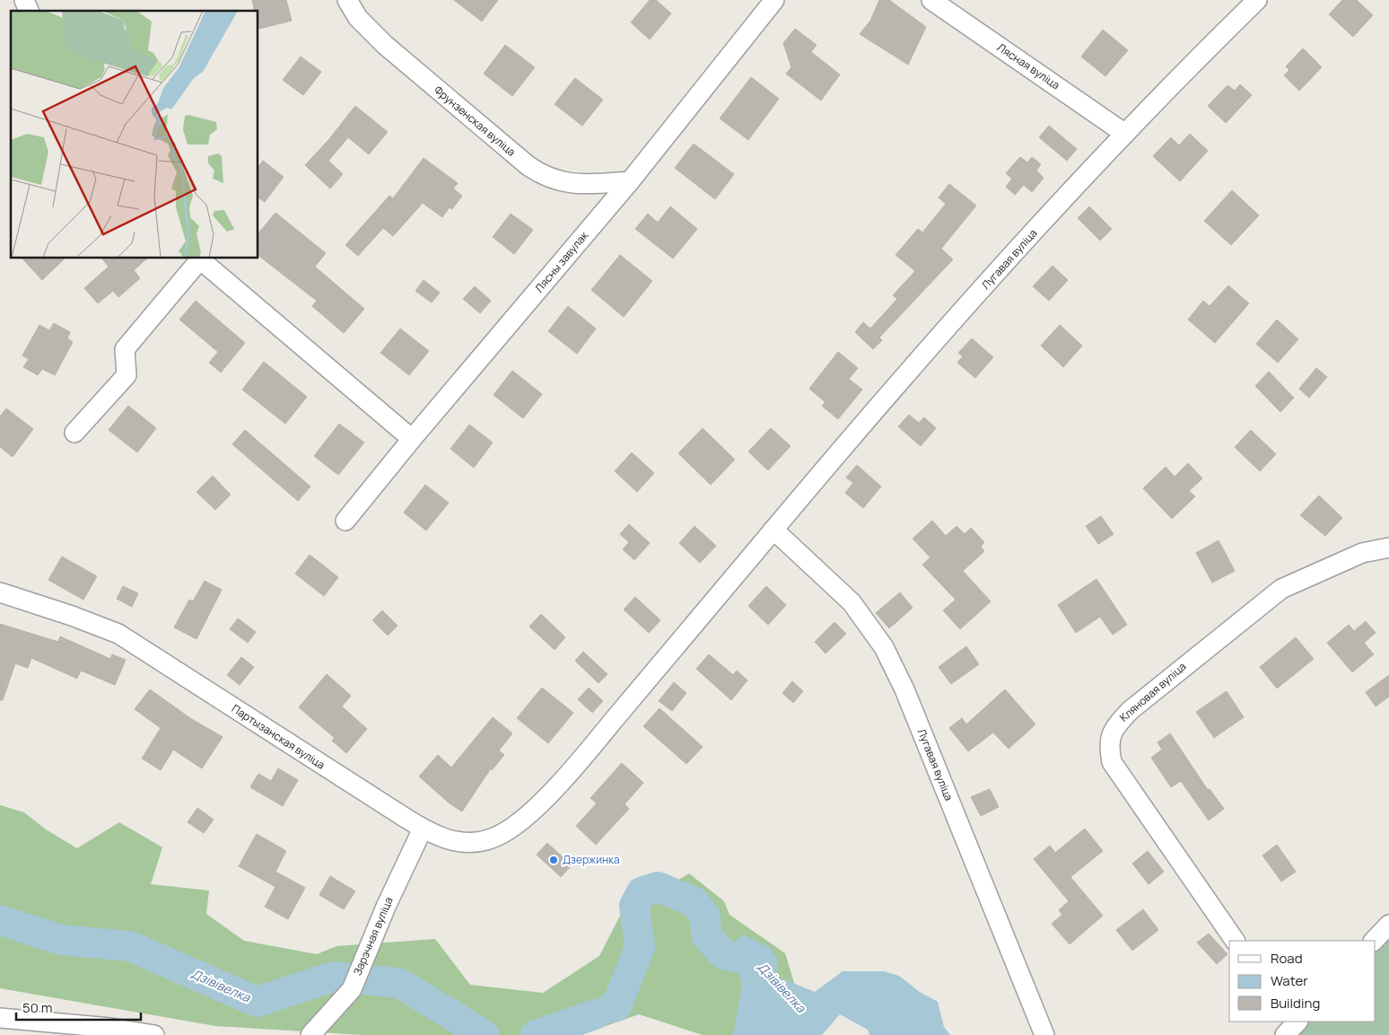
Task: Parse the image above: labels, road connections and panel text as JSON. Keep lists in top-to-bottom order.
{
  "streets": {
    "street": [
      "Лясная вуліца",
      "Фрунзенская вуліца",
      "Лугавая вуліца",
      "Лясны завулак",
      "Кляновая вуліца",
      "Партызанская вуліца",
      "Зарэчная вуліца"
    ]
  },
  "crossings": [
    ["Лясная вуліца", "Лугавая вуліца"],
    ["Фрунзенская вуліца", "Лясны завулак"],
    ["Лугавая вуліца", "Партызанская вуліца"],
    ["Партызанская вуліца", "Зарэчная вуліца"]
  ],
  "water": ["Дзівівелка"],
  "places": ["Дзержинка"],
  "legend": ["Road", "Water", "Building"],
  "scale_bar": "50 m"
}
